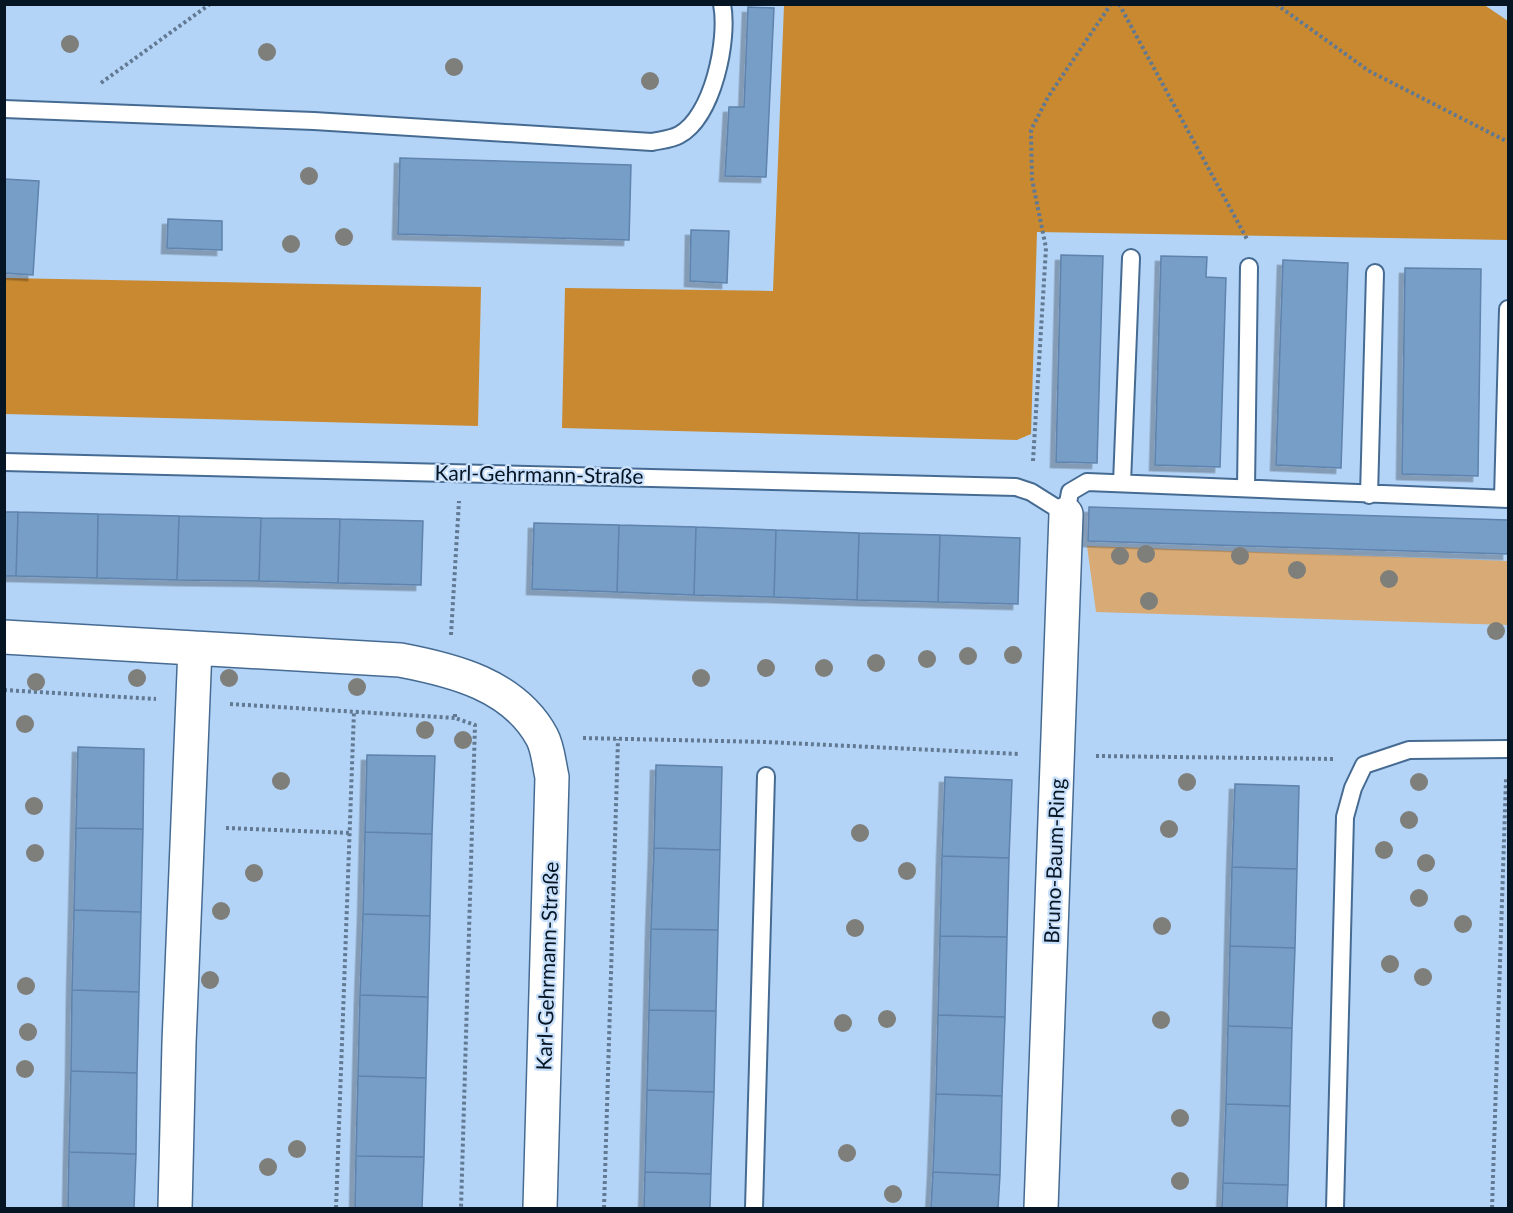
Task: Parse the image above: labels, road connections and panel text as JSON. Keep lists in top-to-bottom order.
{
  "streets": {
    "street": ["Karl-Gehrmann-Straße", "Bruno-Baum-Ring"]
  },
  "crossings": [
    ["Karl-Gehrmann-Straße", "Bruno-Baum-Ring"]
  ]
}
